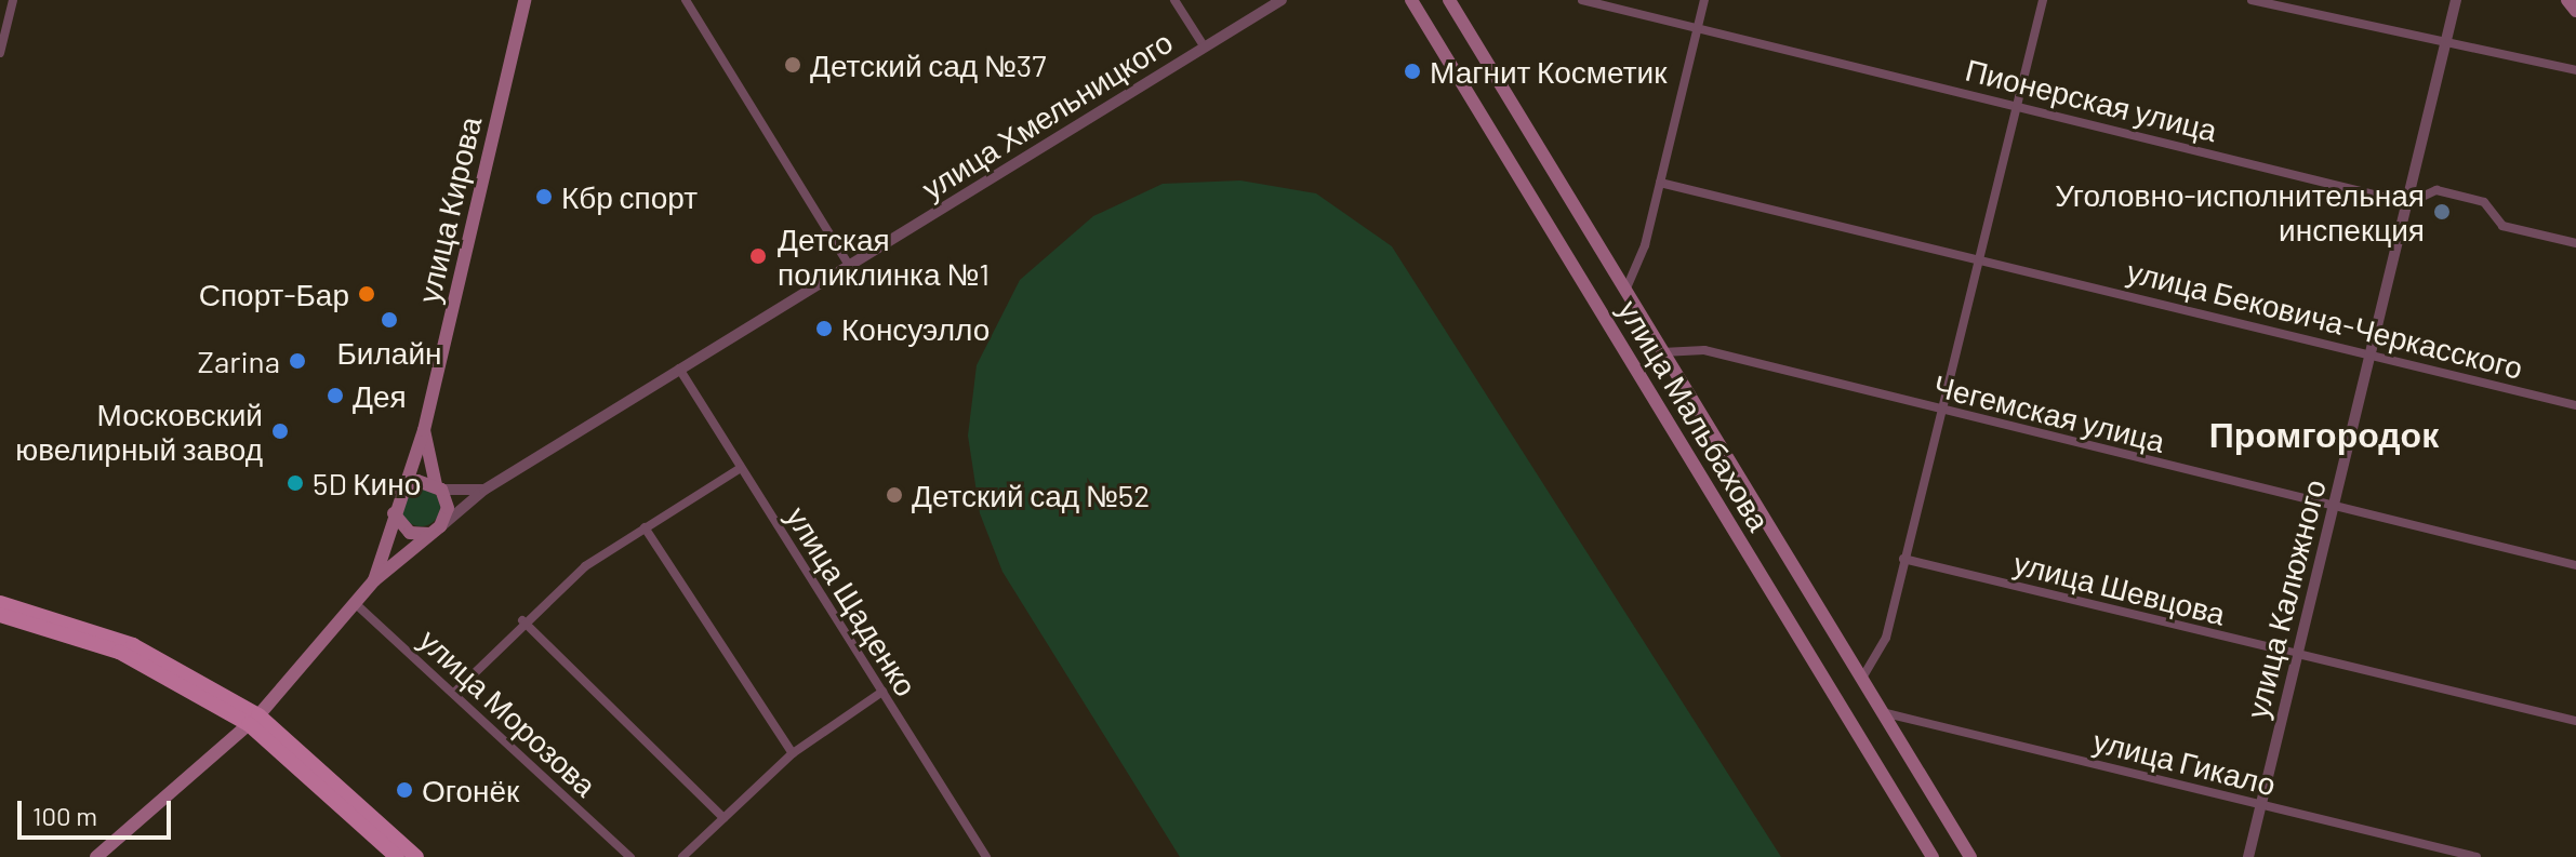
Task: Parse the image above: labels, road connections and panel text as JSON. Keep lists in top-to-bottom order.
{
  "streets": {
    "main road": ["улица Кирова", "улица Мальбахова"],
    "street": [
      "Пионерская улица",
      "улица Хмельницкого",
      "улица Бековича-Черкасского",
      "Чегемская улица",
      "улица Шевцова",
      "улица Калюжного",
      "улица Щаденко",
      "улица Морозова",
      "улица Гикало"
    ]
  },
  "crossings": [
    ["Пионерская улица", "улица Калюжного"],
    ["улица Хмельницкого", "улица Кирова"],
    ["улица Хмельницкого", "улица Щаденко"],
    ["улица Бековича-Черкасского", "улица Калюжного"],
    ["Чегемская улица", "улица Мальбахова"],
    ["Чегемская улица", "улица Калюжного"],
    ["улица Мальбахова", "улица Гикало"],
    ["улица Шевцова", "улица Калюжного"],
    ["улица Калюжного", "улица Гикало"]
  ],
  "districts": ["Промгородок"],
  "places": [
    "Детский сад №37",
    "Магнит Косметик",
    "Кбр спорт",
    "Уголовно-исполнительная инспекция",
    "Детская поликлинка №1",
    "Спорт-Бар",
    "Билайн",
    "Консуэлло",
    "Zarina",
    "Дея",
    "Московский ювелирный завод",
    "5D Кино",
    "Детский сад №52",
    "Огонёк"
  ],
  "scale_bar": "100 m"
}
